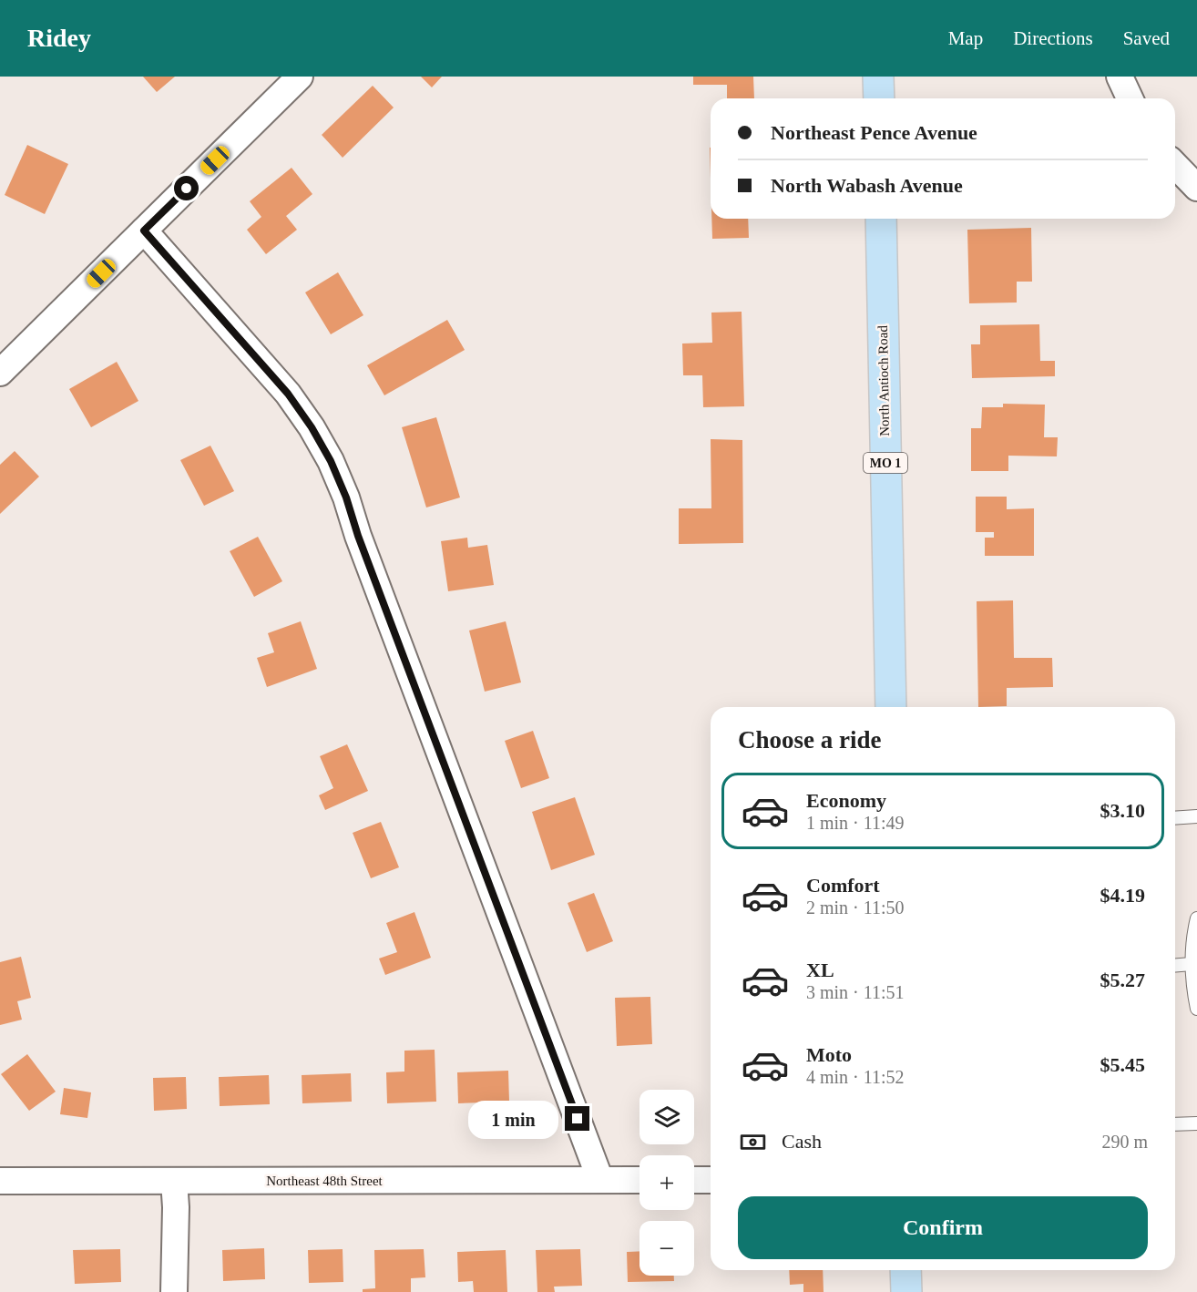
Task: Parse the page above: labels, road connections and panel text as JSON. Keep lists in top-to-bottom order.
{
  "streets": {
    "main road": ["North Antioch Road", "MO 1"],
    "street": ["Northeast 48th Street"]
  },
  "page": {
    "header": "Ridey",
    "nav": ["Map", "Directions", "Saved"],
    "banner": ["Northeast Pence Avenue", "North Wabash Avenue"],
    "heading": "Choose a ride",
    "list": [
      {
        "name": "Economy",
        "note": "1 min · 11:49",
        "value": "$3.10"
      },
      {
        "name": "Comfort",
        "note": "2 min · 11:50",
        "value": "$4.19"
      },
      {
        "name": "XL",
        "note": "3 min · 11:51",
        "value": "$5.27"
      },
      {
        "name": "Moto",
        "note": "4 min · 11:52",
        "value": "$5.45"
      }
    ],
    "map_buttons": ["+", "−"],
    "bubble": "1 min",
    "pay": ["Cash", "290 m"],
    "buttons": "Confirm"
  }
}
